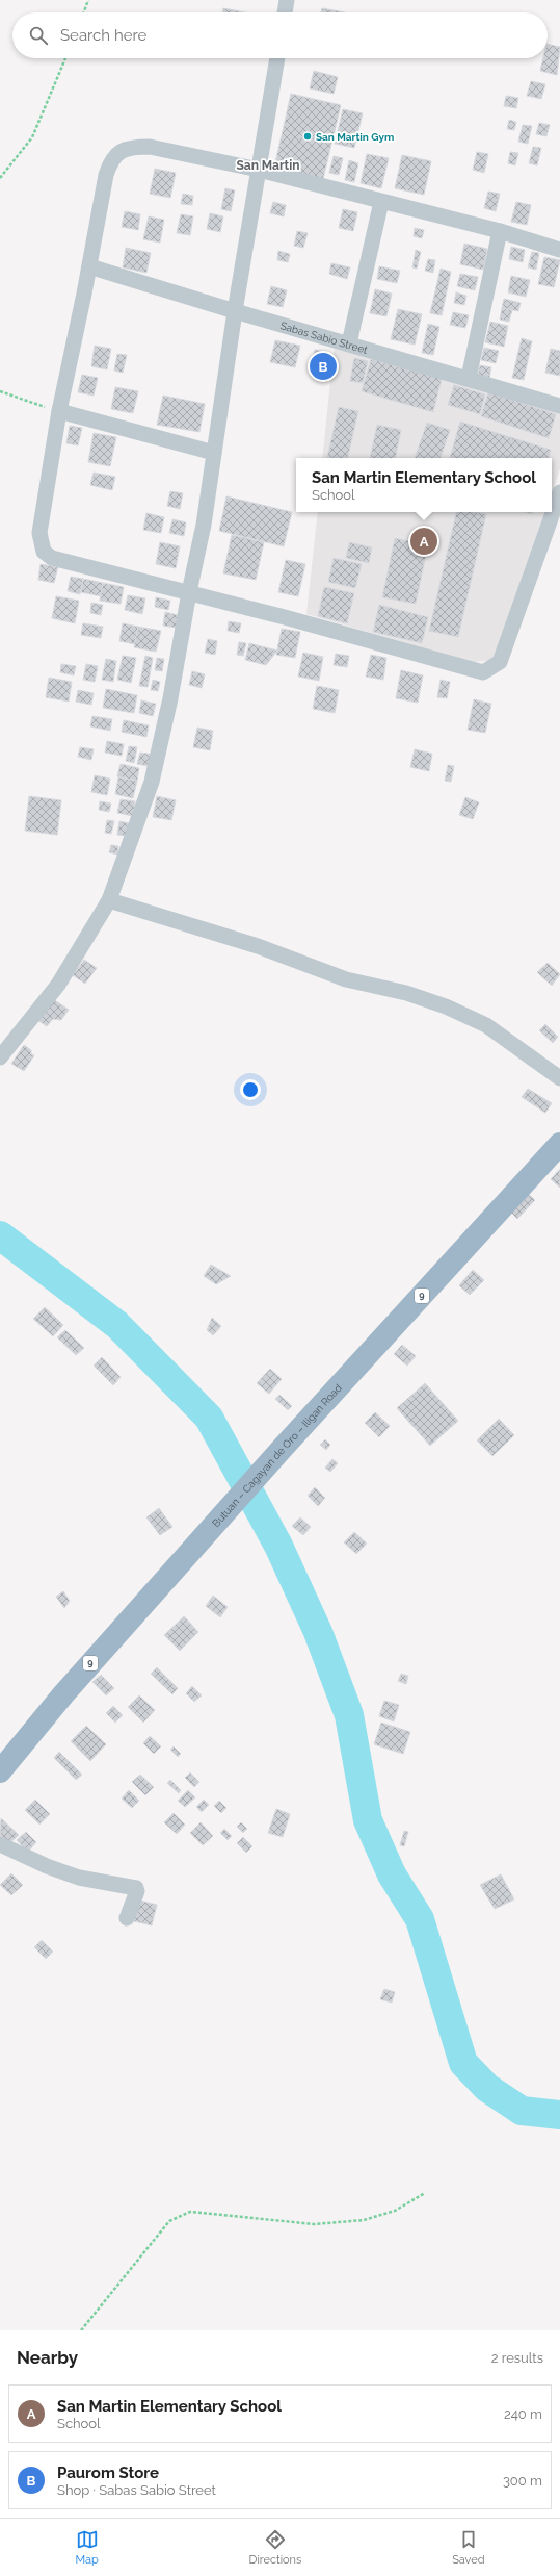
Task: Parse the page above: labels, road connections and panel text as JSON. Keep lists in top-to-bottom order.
{
  "streets": {
    "highway": ["9", "Butuan – Cagayan de Oro – Iligan Road"],
    "street": ["Sabas Sabio Street"]
  },
  "districts": ["San Martin"],
  "places": ["San Martin Gym"],
  "page": {
    "search": "Search here",
    "pins": ["B", "A"],
    "popup": ["San Martin Elementary School", "School"],
    "heading": ["Nearby", "2 results"],
    "list": [
      {
        "mark": "A",
        "name": "San Martin Elementary School",
        "note": "School",
        "value": "240 m"
      },
      {
        "mark": "B",
        "name": "Paurom Store",
        "note": "Shop · Sabas Sabio Street",
        "value": "300 m"
      }
    ],
    "nav": ["Map", "Directions", "Saved"]
  }
}
